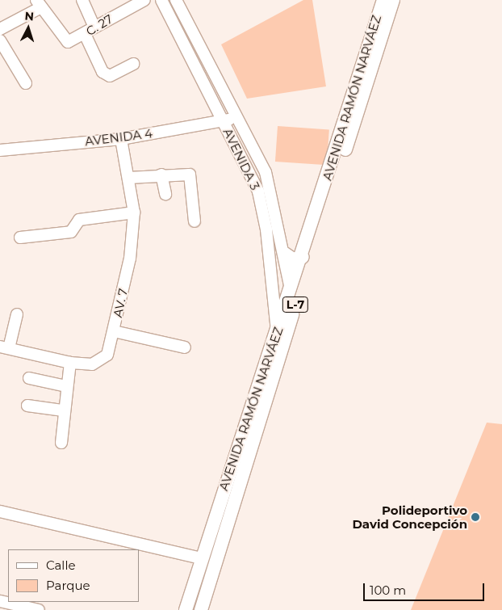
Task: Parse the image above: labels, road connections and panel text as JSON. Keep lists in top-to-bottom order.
{
  "streets": {
    "main road": ["AVENIDA RAMÓN NARVÁEZ", "L-7"],
    "street": [
      "C. 27",
      "AVENIDA 4",
      "AVENIDA 3",
      "AV. 7"
    ]
  },
  "crossings": [
    ["AVENIDA RAMÓN NARVÁEZ", "AVENIDA 3"],
    ["AVENIDA 4", "AVENIDA 3"],
    ["AVENIDA 4", "AV. 7"]
  ],
  "places": ["Polideportivo David Concepción"],
  "legend": ["Calle", "Parque"],
  "scale_bar": "100 m",
  "north": "top"
}
